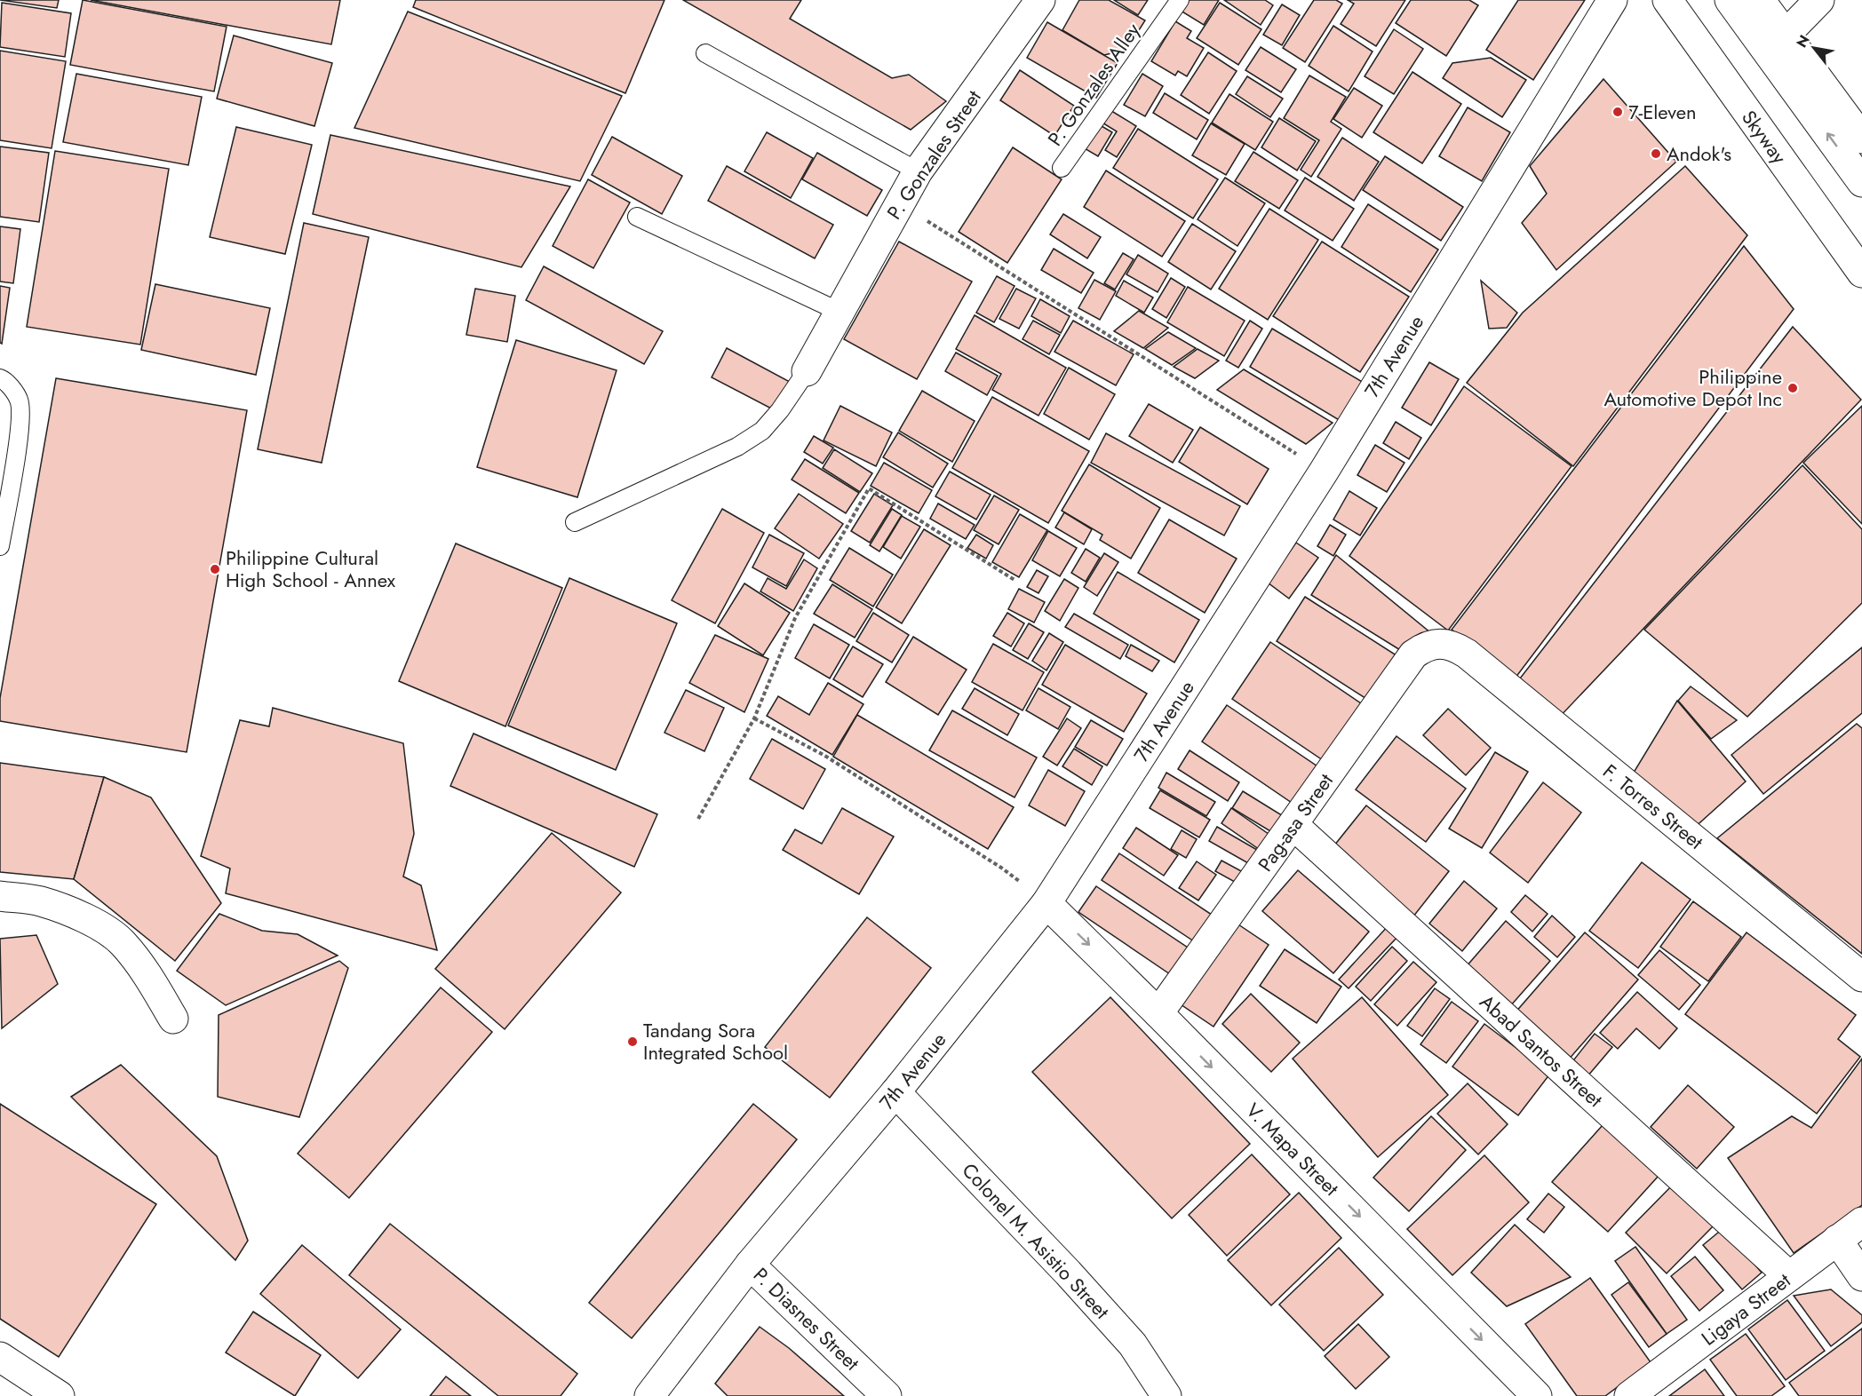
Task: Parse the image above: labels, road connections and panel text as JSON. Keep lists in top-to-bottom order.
{
  "streets": {
    "main road": [
      "Skyway",
      "P. Gonzales Street",
      "7th Avenue",
      "F. Torres Street",
      "Pag-asa Street",
      "Abad Santos Street",
      "V. Mapa Street",
      "Colonel M. Asistio Street",
      "Ligaya Street",
      "P. Diasnes Street"
    ],
    "lane": ["P. Gonzales Alley"]
  },
  "crossings": [
    ["7th Avenue", "V. Mapa Street"],
    ["7th Avenue", "Colonel M. Asistio Street"],
    ["7th Avenue", "P. Diasnes Street"],
    ["F. Torres Street", "Pag-asa Street"],
    ["Pag-asa Street", "Abad Santos Street"],
    ["Pag-asa Street", "V. Mapa Street"],
    ["Abad Santos Street", "Ligaya Street"]
  ],
  "one_way": ["V. Mapa Street"],
  "places": [
    "7-Eleven",
    "Andok's",
    "Philippine Automotive Depot Inc",
    "Philippine Cultural High School - Annex",
    "Tandang Sora Integrated School"
  ],
  "north": "top left"
}
